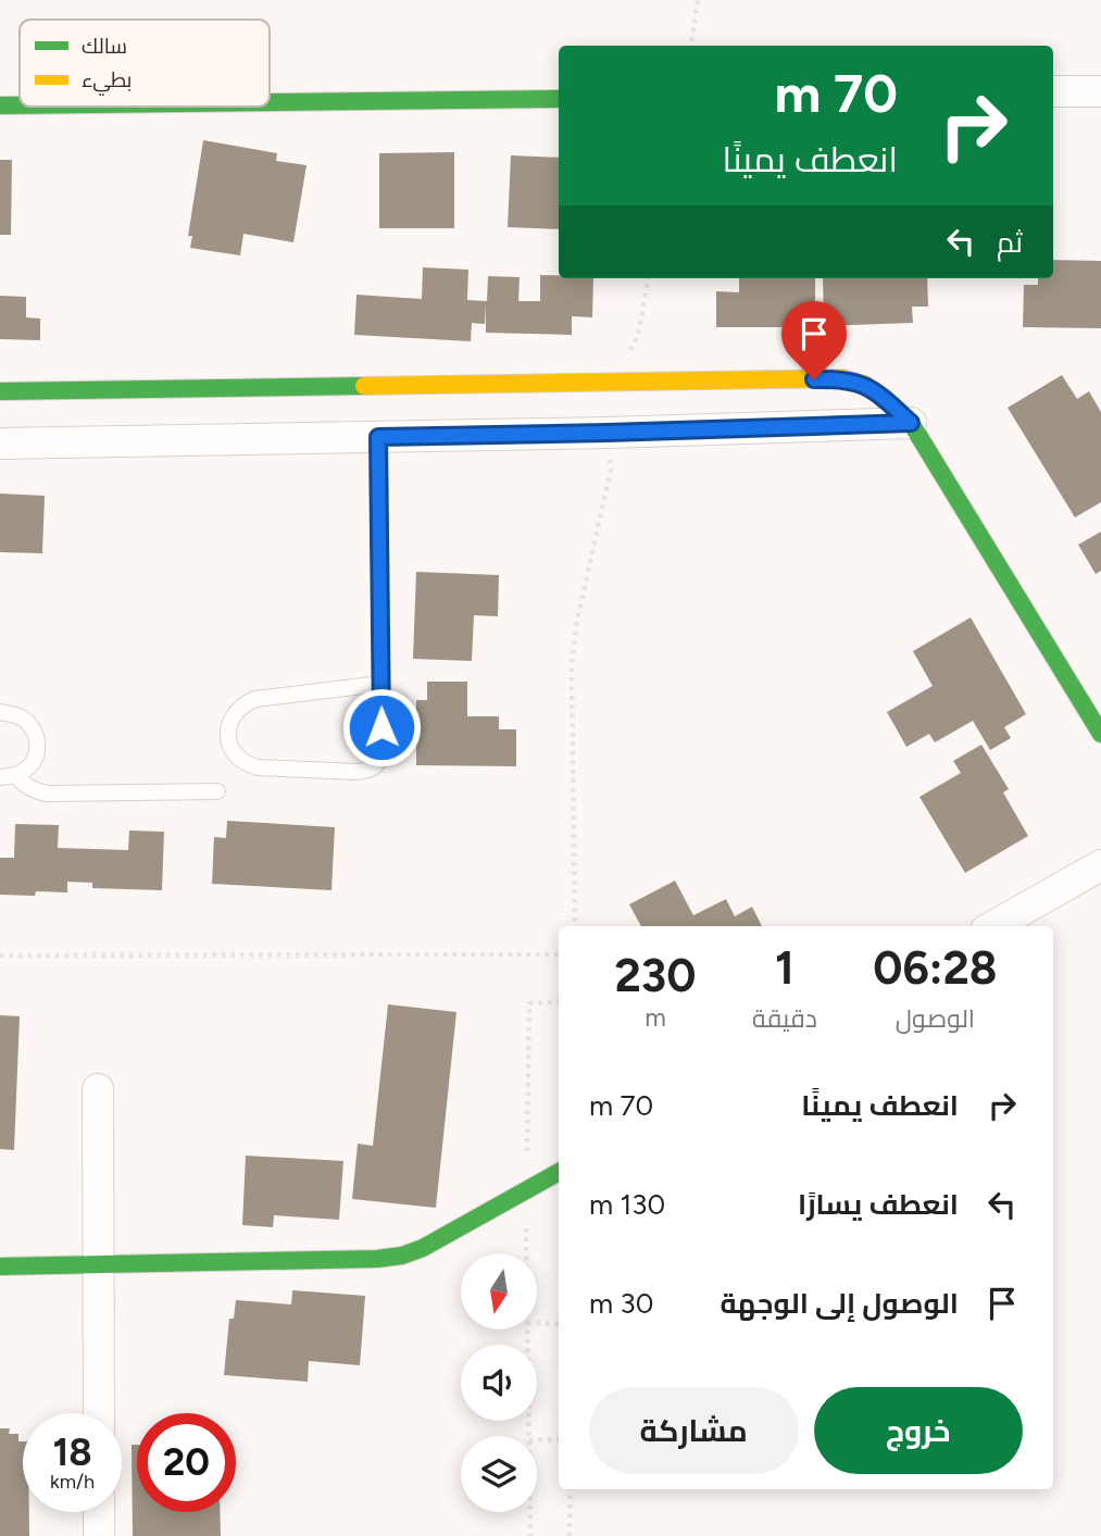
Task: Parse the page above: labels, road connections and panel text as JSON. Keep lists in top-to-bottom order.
{
  "legend": ["سالك", "بطيء"],
  "north": "bottom",
  "page": {
    "turn": ["70 m", "انعطف يمينًا"],
    "then": "ثم",
    "eta": [
      "06:28",
      "الوصول",
      "1",
      "دقيقة",
      "230",
      "m"
    ],
    "list": [
      {
        "name": "انعطف يمينًا",
        "value": "70 m"
      },
      {
        "name": "انعطف يسارًا",
        "value": "130 m"
      },
      {
        "name": "الوصول إلى الوجهة",
        "value": "30 m"
      }
    ],
    "buttons": ["خروج", "مشاركة"],
    "speed": "18 km/h",
    "limit": "20"
  }
}
